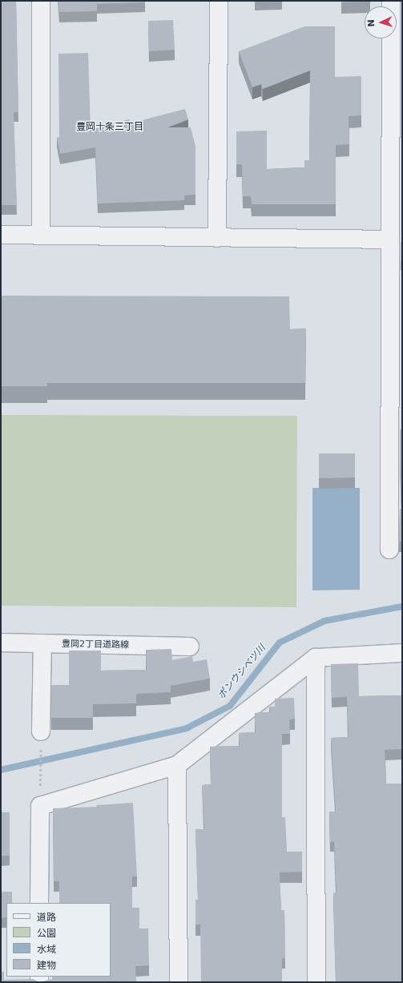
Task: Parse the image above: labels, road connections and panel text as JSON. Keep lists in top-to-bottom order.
{
  "streets": {
    "street": ["豊岡2丁目道路線"]
  },
  "districts": ["豊岡十条三丁目"],
  "water": ["ポンウシベツ川"],
  "legend": [
    "道路",
    "公園",
    "水域",
    "建物"
  ],
  "north": "left"
}
